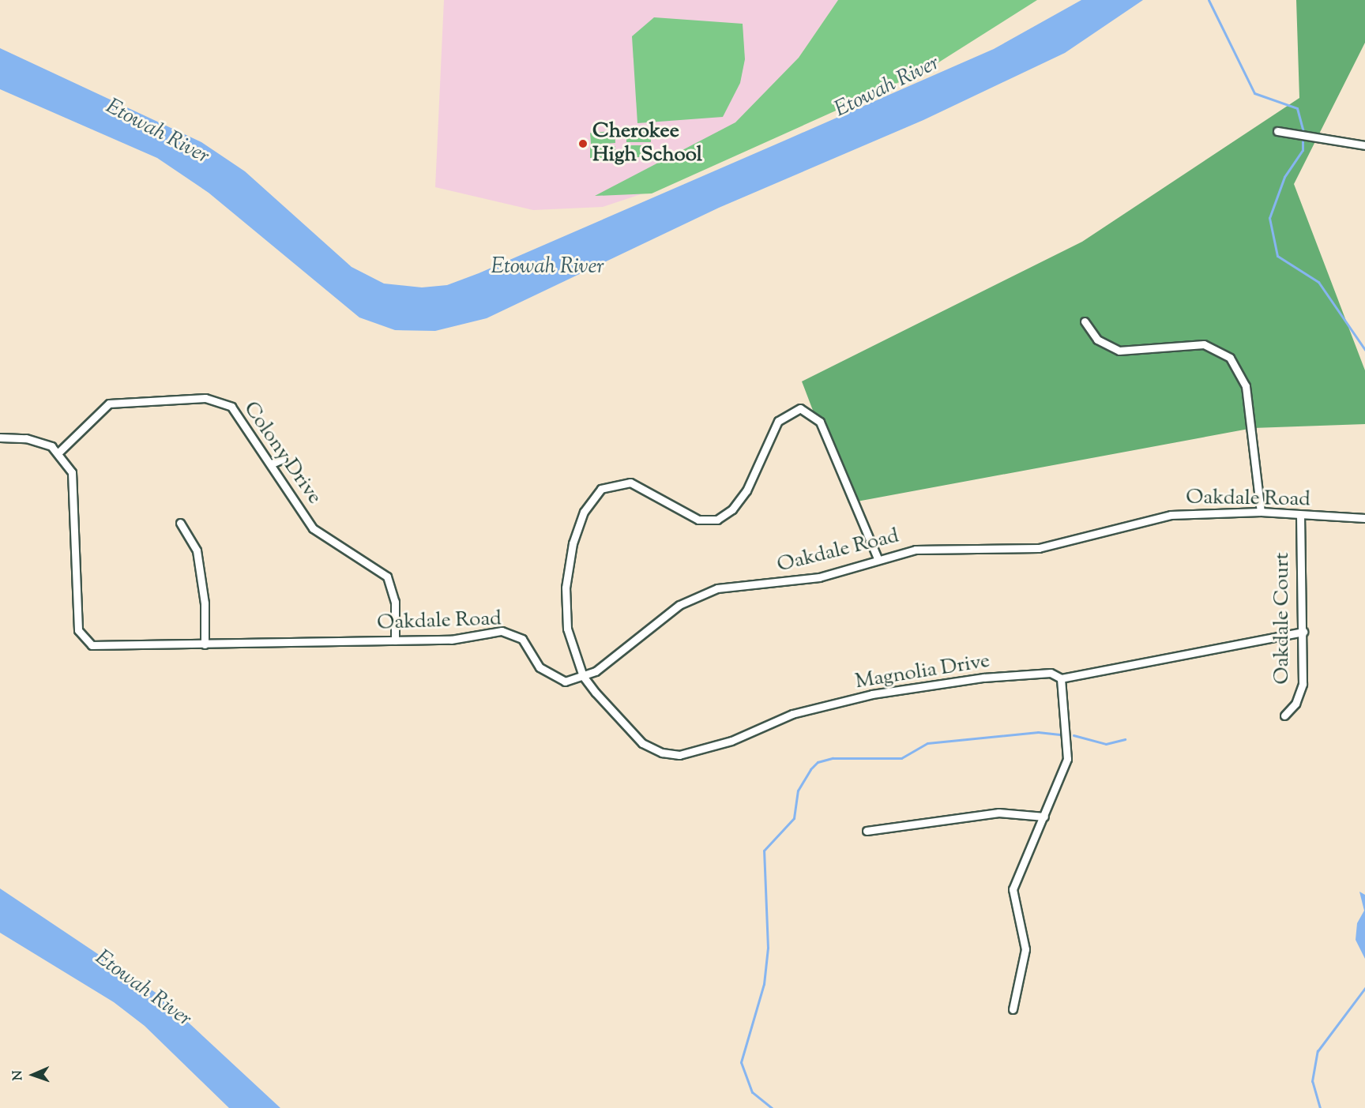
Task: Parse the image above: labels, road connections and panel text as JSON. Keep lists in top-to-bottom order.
{
  "streets": {
    "street": [
      "Colony Drive",
      "Oakdale Road",
      "Oakdale Court",
      "Magnolia Drive"
    ]
  },
  "crossings": [
    ["Colony Drive", "Oakdale Road"],
    ["Oakdale Road", "Oakdale Court"],
    ["Oakdale Road", "Magnolia Drive"],
    ["Oakdale Court", "Magnolia Drive"]
  ],
  "water": ["Etowah River"],
  "places": ["Cherokee High School"],
  "north": "left"
}
